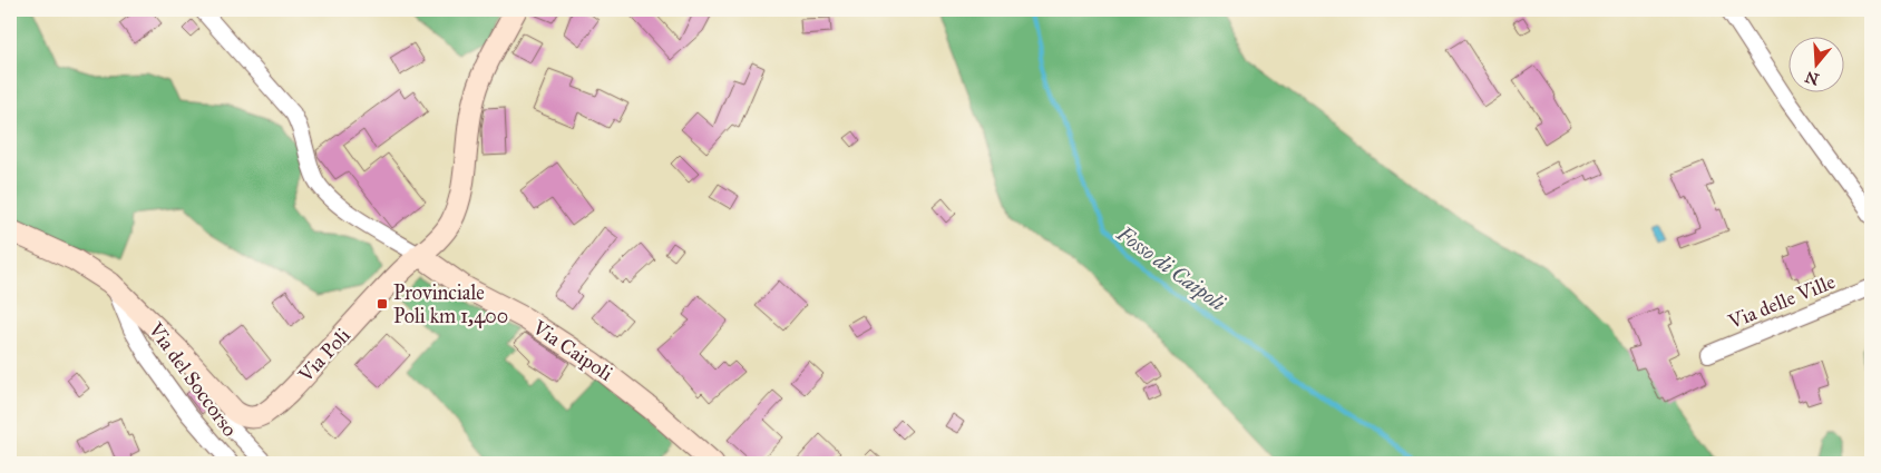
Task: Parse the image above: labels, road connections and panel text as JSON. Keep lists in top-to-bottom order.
{
  "streets": {
    "street": [
      "Via delle Ville",
      "Via Caipoli",
      "Via Poli",
      "Via del Soccorso"
    ]
  },
  "crossings": [
    ["Via Caipoli", "Via Poli"]
  ],
  "water": ["Fosso di Caipoli"],
  "places": {
    "transit": ["Provinciale Poli km 1,400"]
  },
  "north": "bottom"
}
